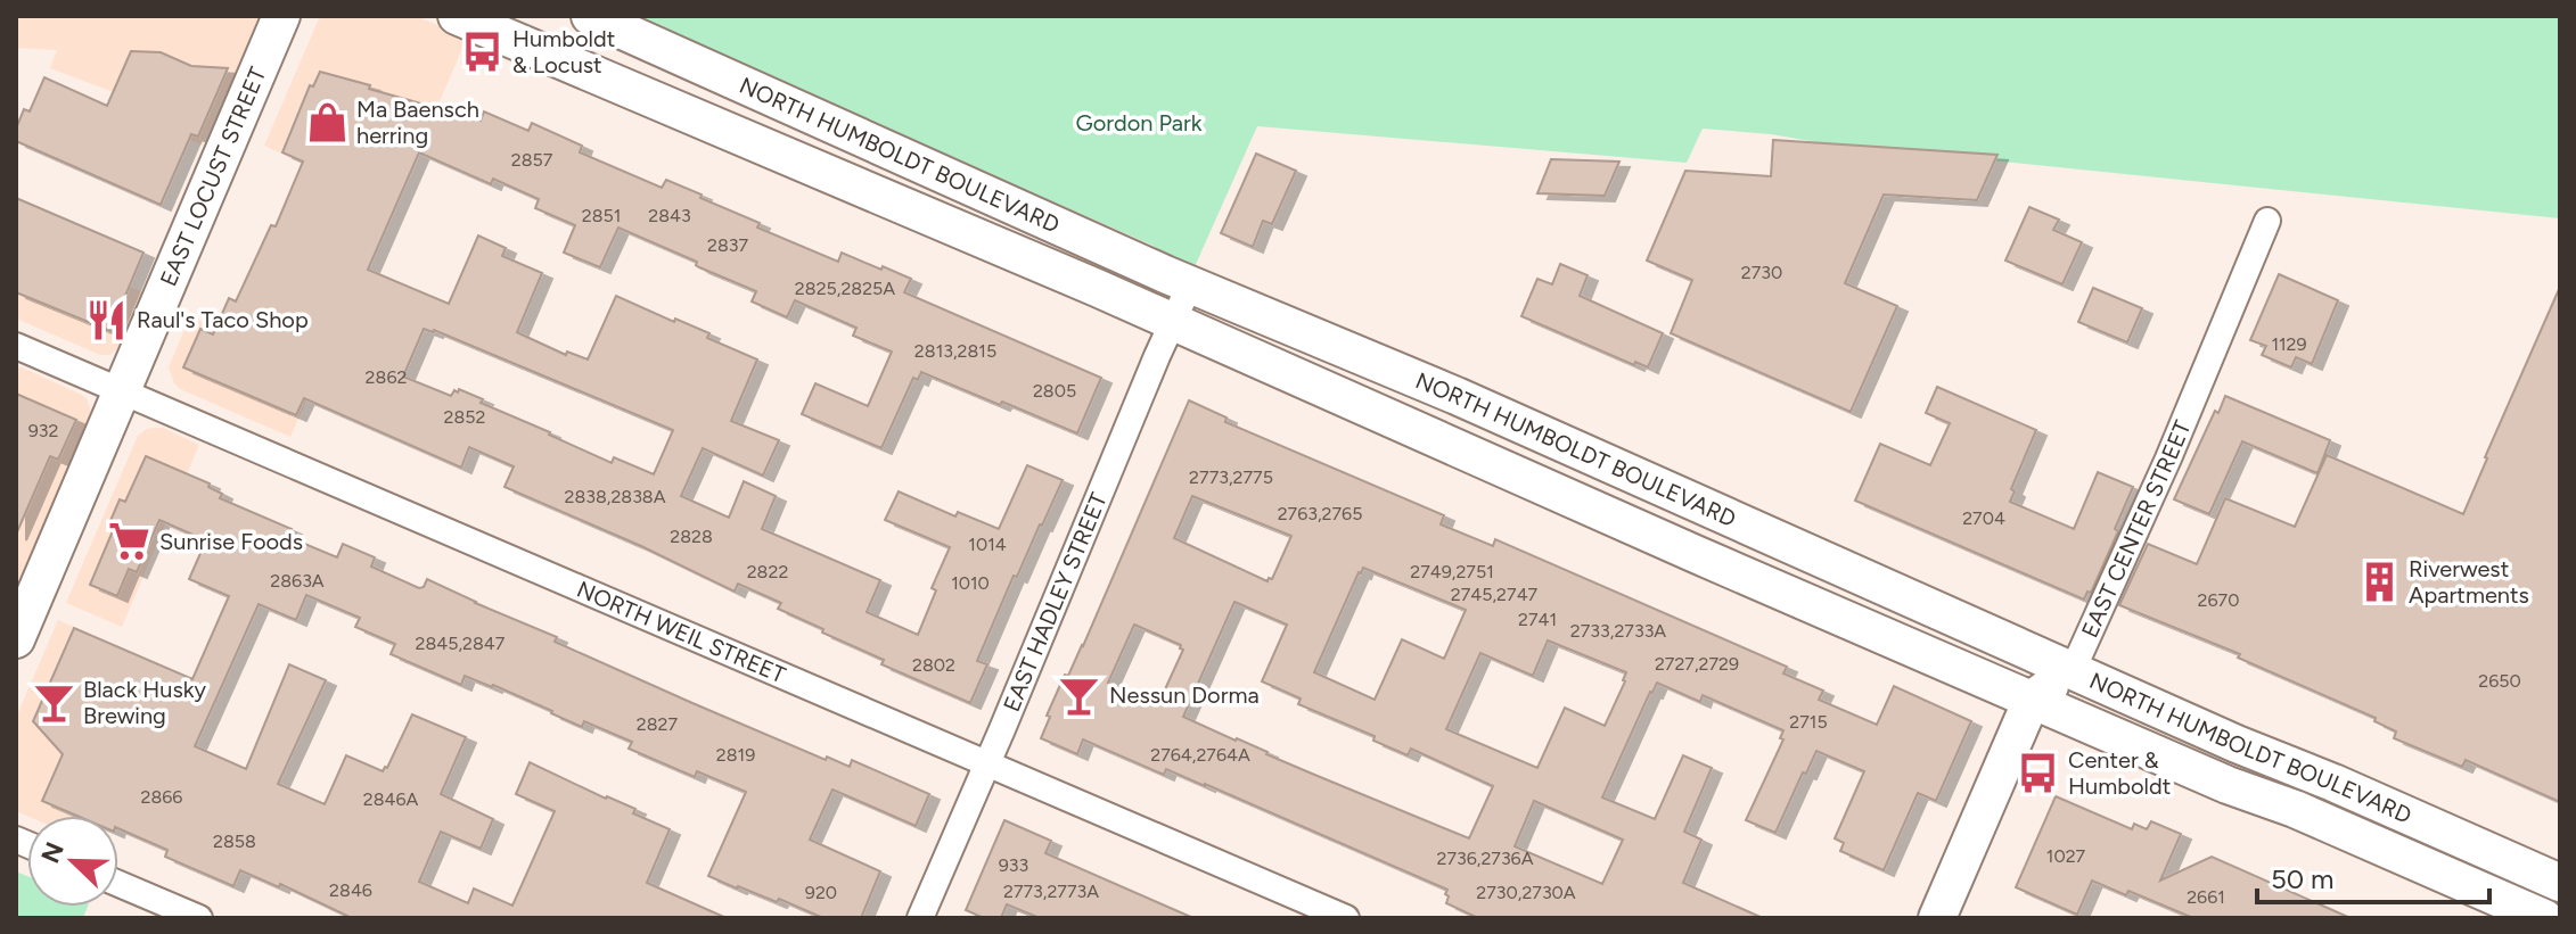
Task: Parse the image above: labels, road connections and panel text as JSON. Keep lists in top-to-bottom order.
{
  "streets": {
    "main road": ["NORTH HUMBOLDT BOULEVARD", "EAST LOCUST STREET", "EAST CENTER STREET"],
    "street": ["EAST HADLEY STREET", "NORTH WEIL STREET"]
  },
  "crossings": [
    ["NORTH HUMBOLDT BOULEVARD", "EAST CENTER STREET"],
    ["NORTH HUMBOLDT BOULEVARD", "EAST HADLEY STREET"],
    ["EAST LOCUST STREET", "NORTH WEIL STREET"],
    ["EAST HADLEY STREET", "NORTH WEIL STREET"]
  ],
  "parks": ["Gordon Park"],
  "places": {
    "bus stop": ["Humboldt & Locust", "Center & Humboldt"],
    "shop": ["Ma Baensch herring"],
    "restaurant": ["Raul's Taco Shop"],
    "supermarket": ["Sunrise Foods"],
    "building": ["Riverwest Apartments"],
    "bar": ["Nessun Dorma", "Black Husky Brewing"]
  },
  "house_numbers": [
    "2857",
    "2851",
    "2843",
    "2837",
    "2730",
    "2825,2825A",
    "1129",
    "2813,2815",
    "2862",
    "2805",
    "2852",
    "932",
    "2773,2775",
    "2838,2838A",
    "2763,2765",
    "2704",
    "2828",
    "1014",
    "2822",
    "2749,2751",
    "2863A",
    "1010",
    "2745,2747",
    "2670",
    "2741",
    "2733,2733A",
    "2845,2847",
    "2727,2729",
    "2802",
    "2650",
    "2715",
    "2827",
    "2819",
    "2764,2764A",
    "2866",
    "2846A",
    "2858",
    "1027",
    "2736,2736A",
    "933",
    "2846",
    "2773,2773A",
    "920",
    "2730,2730A",
    "2661"
  ],
  "scale_bar": "50 m",
  "north": "top left"
}
